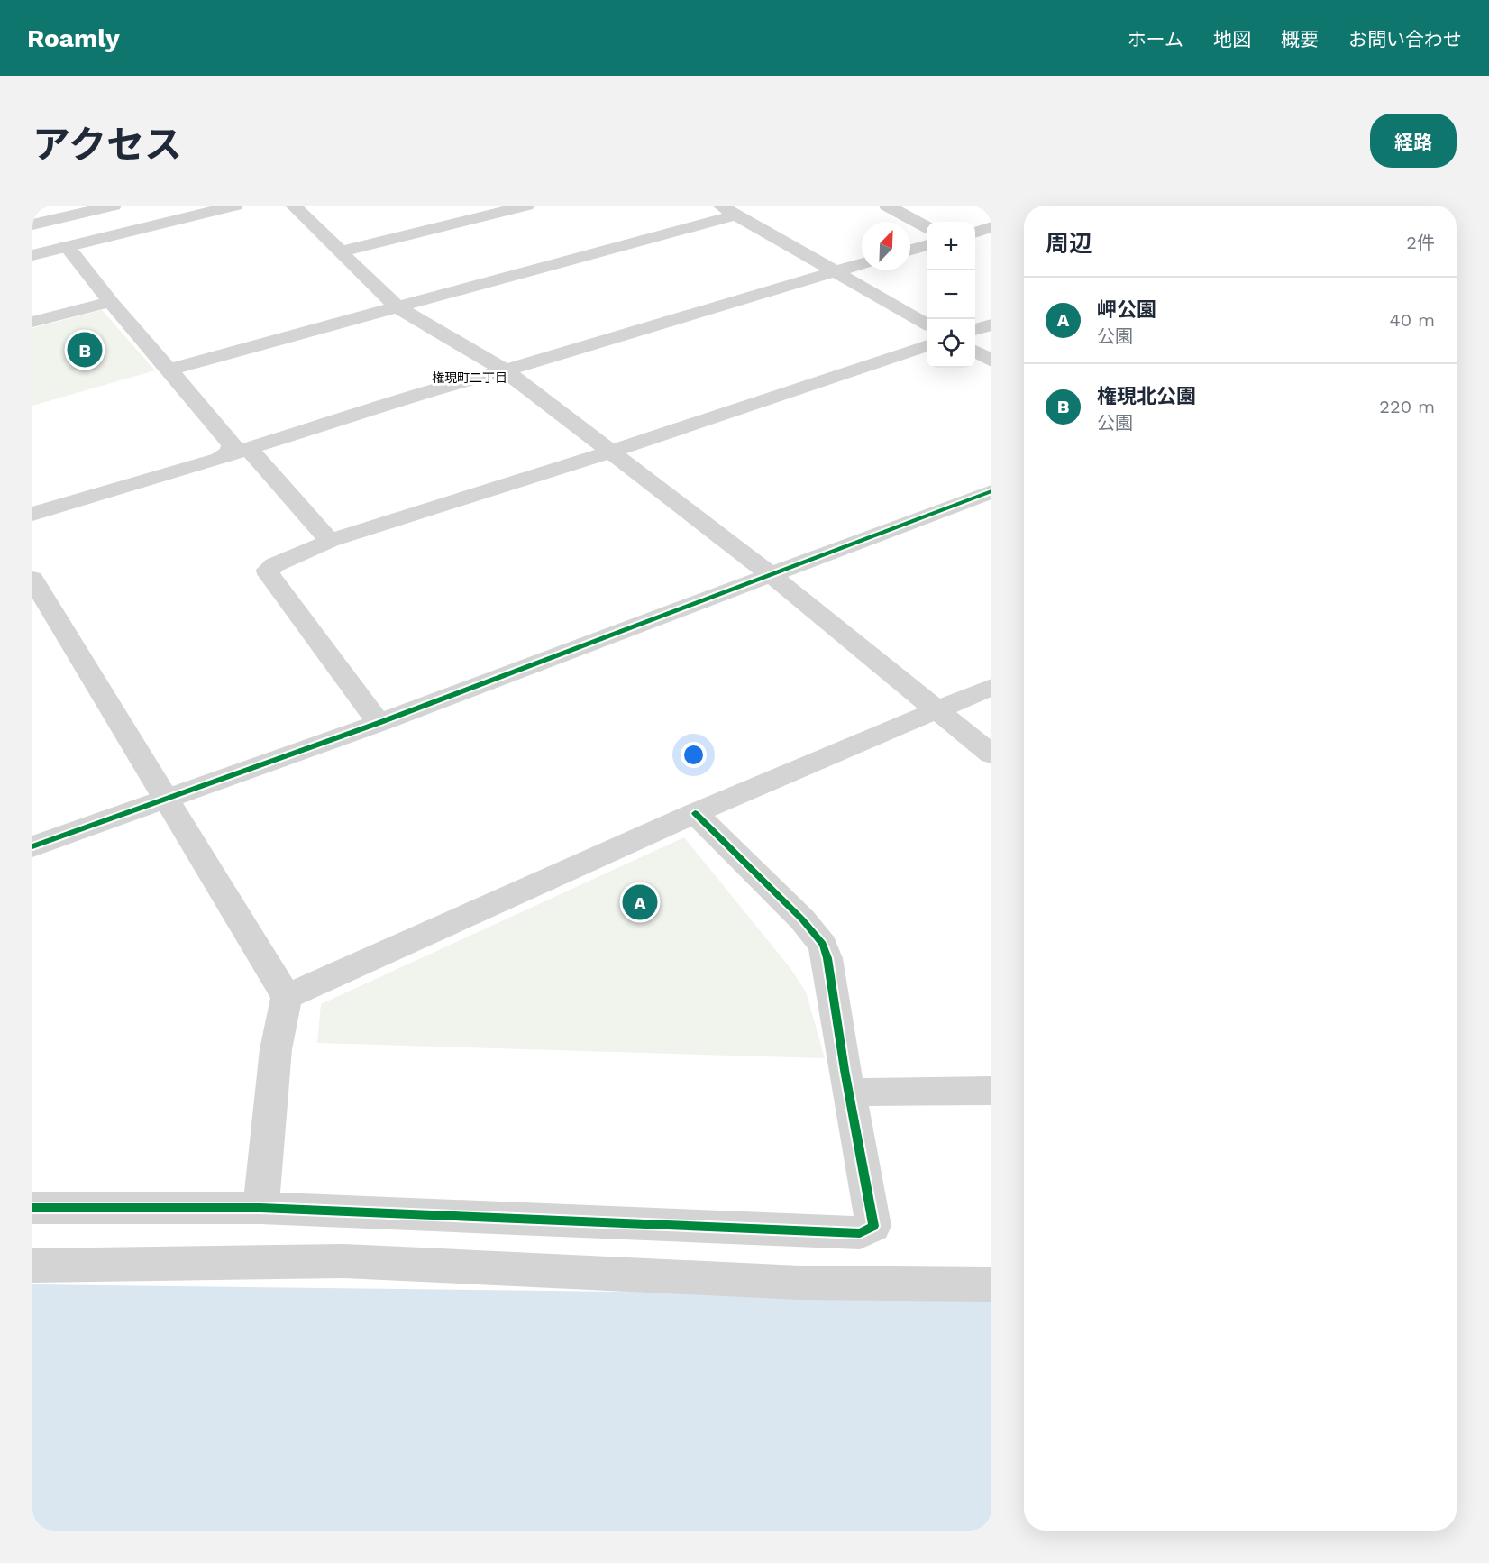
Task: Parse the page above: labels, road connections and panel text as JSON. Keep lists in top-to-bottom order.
{
  "districts": ["権現町二丁目"],
  "north": "top right",
  "page": {
    "header": "Roamly",
    "nav": [
      "ホーム",
      "地図",
      "概要",
      "お問い合わせ"
    ],
    "title": "アクセス",
    "buttons": "経路",
    "heading": ["周辺", "2件"],
    "map_buttons": ["+", "−"],
    "list": [
      {
        "mark": "A",
        "name": "岬公園",
        "note": "公園",
        "value": "40 m"
      },
      {
        "mark": "B",
        "name": "権現北公園",
        "note": "公園",
        "value": "220 m"
      }
    ],
    "pins": ["B", "A"]
  }
}
